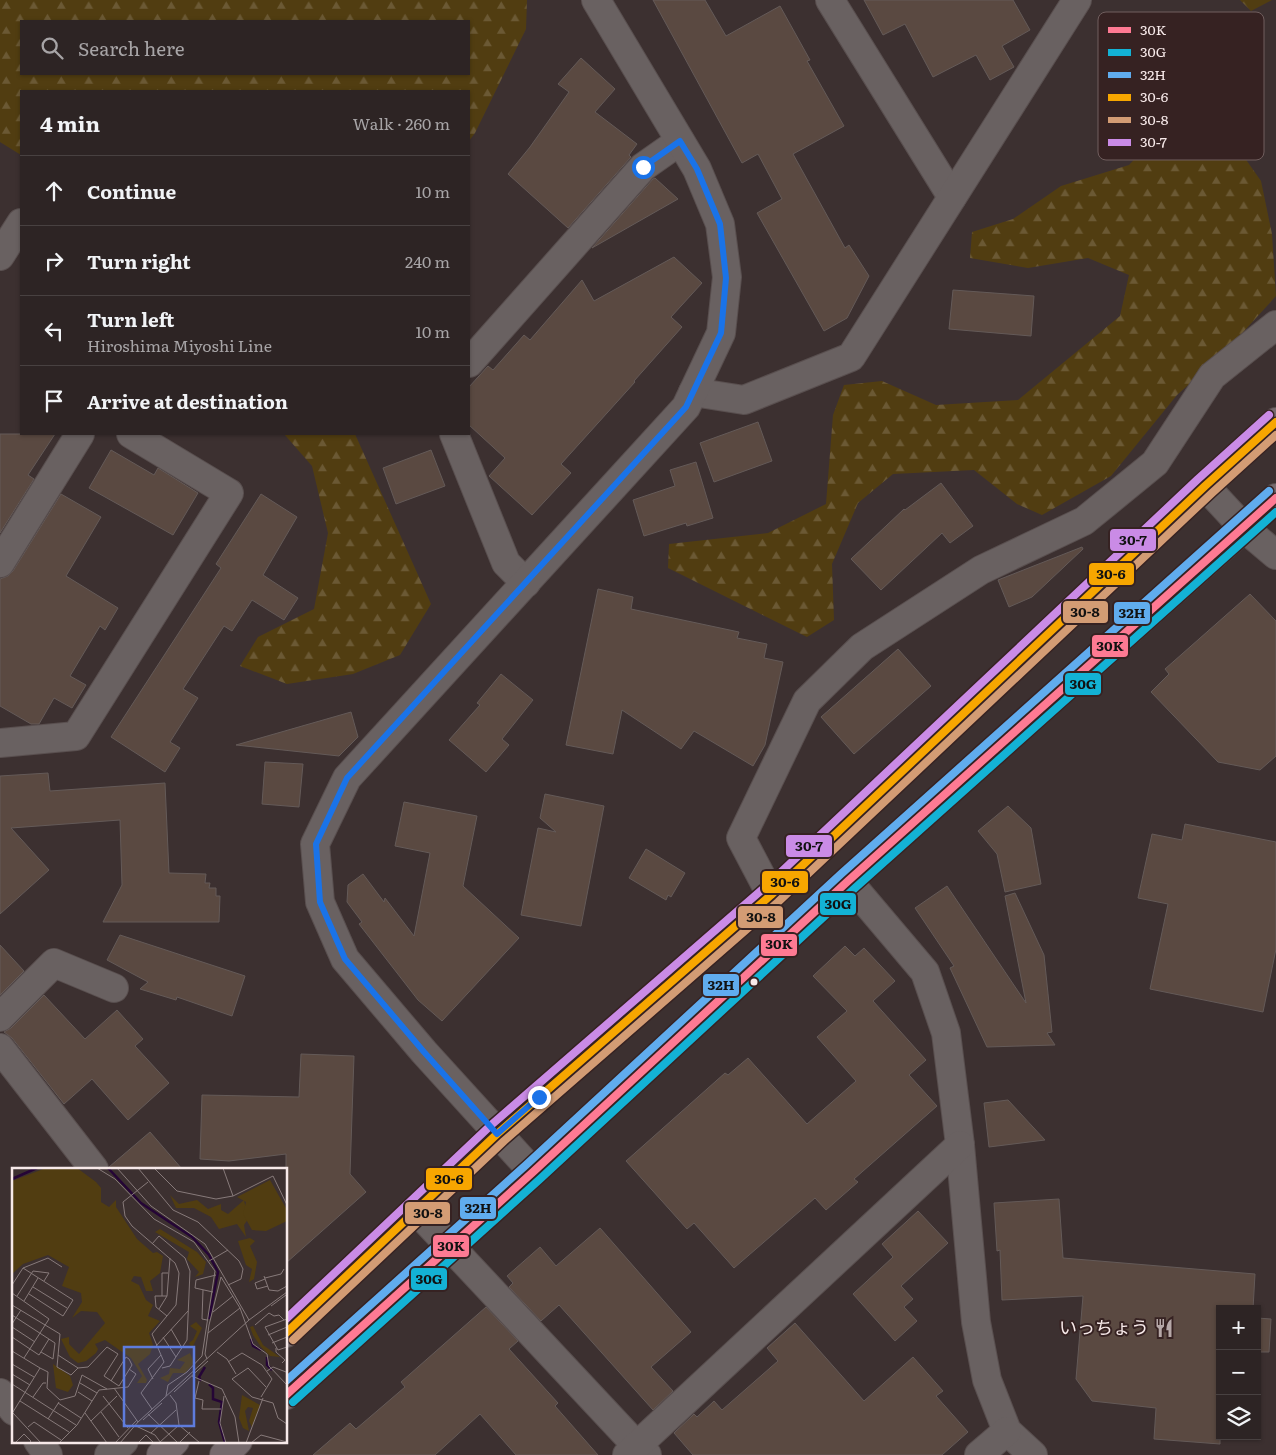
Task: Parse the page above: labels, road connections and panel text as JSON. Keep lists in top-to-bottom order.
{
  "places": {
    "restaurant": ["いっちょう"]
  },
  "lines": [
    "transit line 30-7",
    "transit line 30-6",
    "transit line 30-8",
    "transit line 32H",
    "transit line 30K",
    "transit line 30G"
  ],
  "legend": [
    "30K",
    "30G",
    "32H",
    "30-6",
    "30-8",
    "30-7"
  ],
  "page": {
    "search": "Search here",
    "heading": ["4 min", "Walk · 260 m"],
    "list": [
      ["Continue", "10 m"],
      ["Turn right", "240 m"],
      ["Turn left", "Hiroshima Miyoshi Line", "10 m"],
      "Arrive at destination"
    ],
    "map_buttons": ["+", "−"]
  }
}
